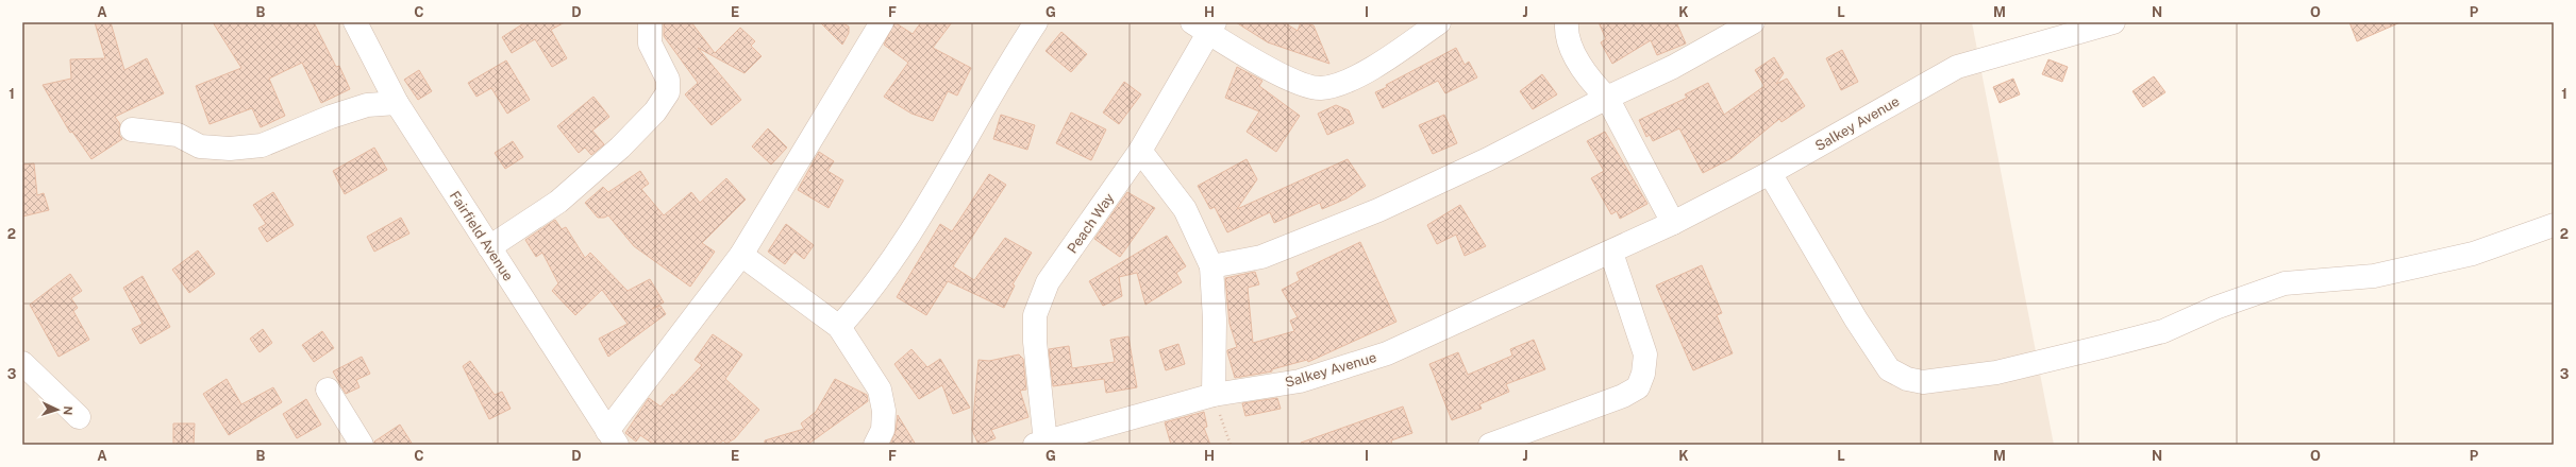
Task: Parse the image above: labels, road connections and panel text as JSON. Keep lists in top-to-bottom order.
{
  "streets": {
    "street": ["Salkey Avenue", "Peach Way", "Fairfield Avenue"]
  },
  "crossings": [
    ["Salkey Avenue", "Peach Way"]
  ],
  "north": "right",
  "grid": {
    "columns": [
      "A",
      "B",
      "C",
      "D",
      "E",
      "F",
      "G",
      "H",
      "I",
      "J",
      "K",
      "L",
      "M",
      "N",
      "O",
      "P"
    ],
    "rows": ["1", "2", "3"]
  }
}
